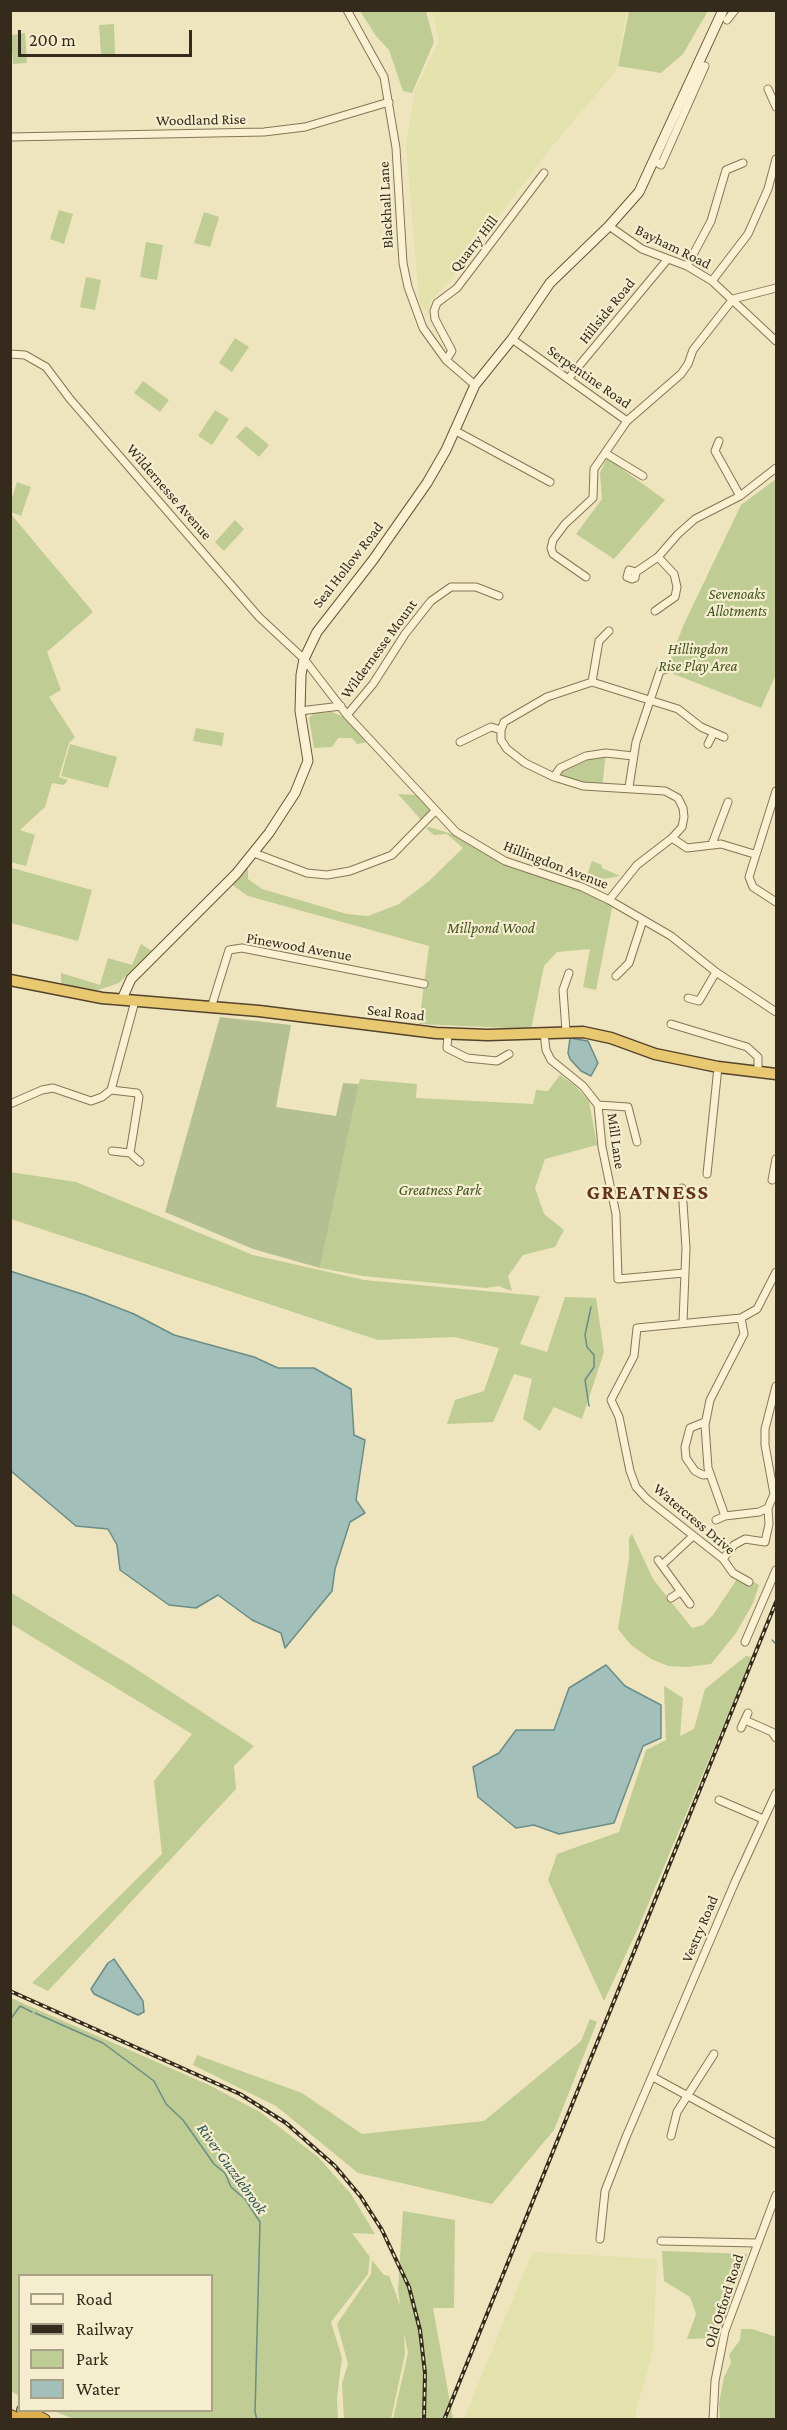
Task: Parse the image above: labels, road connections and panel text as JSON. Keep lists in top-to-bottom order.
{
  "streets": {
    "highway": ["Seal Road"],
    "main road": ["Seal Hollow Road"],
    "street": [
      "Woodland Rise",
      "Blackhall Lane",
      "Quarry Hill",
      "Bayham Road",
      "Hillside Road",
      "Serpentine Road",
      "Wildernesse Avenue",
      "Wildernesse Mount",
      "Hillingdon Avenue",
      "Pinewood Avenue",
      "Mill Lane",
      "Watercress Drive",
      "Vestry Road",
      "Old Otford Road"
    ]
  },
  "crossings": [
    ["Woodland Rise", "Blackhall Lane"],
    ["Blackhall Lane", "Quarry Hill"],
    ["Blackhall Lane", "Seal Hollow Road"],
    ["Bayham Road", "Hillside Road"],
    ["Bayham Road", "Serpentine Road"],
    ["Bayham Road", "Seal Hollow Road"],
    ["Hillside Road", "Serpentine Road"],
    ["Serpentine Road", "Seal Hollow Road"],
    ["Wildernesse Avenue", "Seal Hollow Road"],
    ["Wildernesse Avenue", "Hillingdon Avenue"],
    ["Seal Hollow Road", "Seal Road"],
    ["Wildernesse Mount", "Hillingdon Avenue"],
    ["Pinewood Avenue", "Seal Road"],
    ["Seal Road", "Mill Lane"]
  ],
  "districts": ["GREATNESS"],
  "water": ["River Guzzlebrook"],
  "parks": [
    "Sevenoaks Allotments",
    "Hillingdon Rise Play Area",
    "Millpond Wood",
    "Greatness Park"
  ],
  "legend": [
    "Road",
    "Railway",
    "Park",
    "Water"
  ],
  "scale_bar": "200 m"
}
